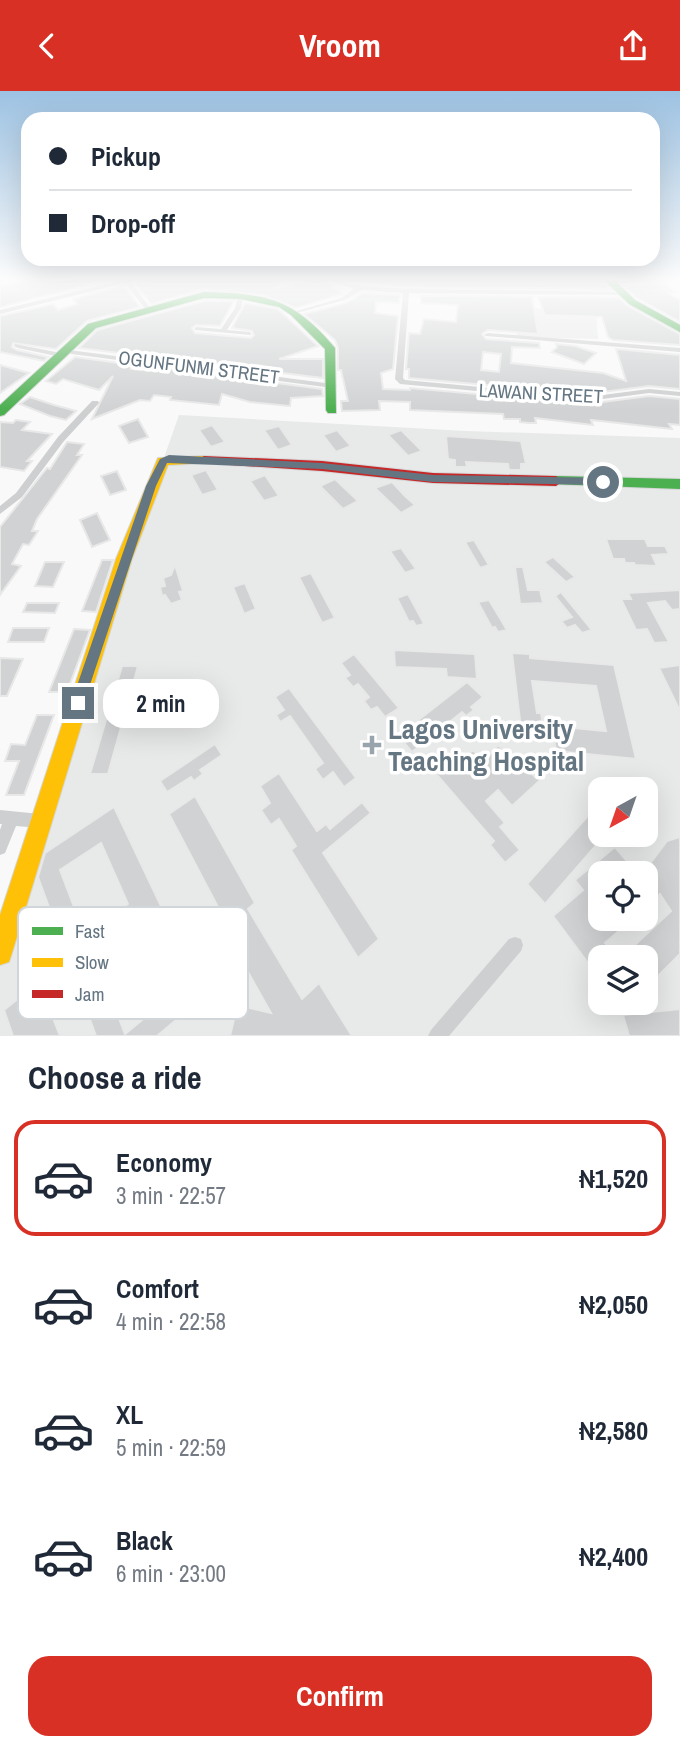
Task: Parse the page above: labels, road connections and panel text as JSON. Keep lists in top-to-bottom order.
{
  "streets": {
    "street": ["OGUNFUNMI STREET", "LAWANI STREET"]
  },
  "places": {
    "health": ["Lagos University Teaching Hospital"]
  },
  "legend": ["Fast", "Slow", "Jam"],
  "north": "bottom left",
  "page": {
    "header": "Vroom",
    "banner": ["Pickup", "Drop-off"],
    "bubble": "2 min",
    "heading": "Choose a ride",
    "list": [
      {
        "name": "Economy",
        "note": "3 min · 22:57",
        "value": "₦1,520"
      },
      {
        "name": "Comfort",
        "note": "4 min · 22:58",
        "value": "₦2,050"
      },
      {
        "name": "XL",
        "note": "5 min · 22:59",
        "value": "₦2,580"
      },
      {
        "name": "Black",
        "note": "6 min · 23:00",
        "value": "₦2,400"
      }
    ],
    "buttons": "Confirm"
  }
}
